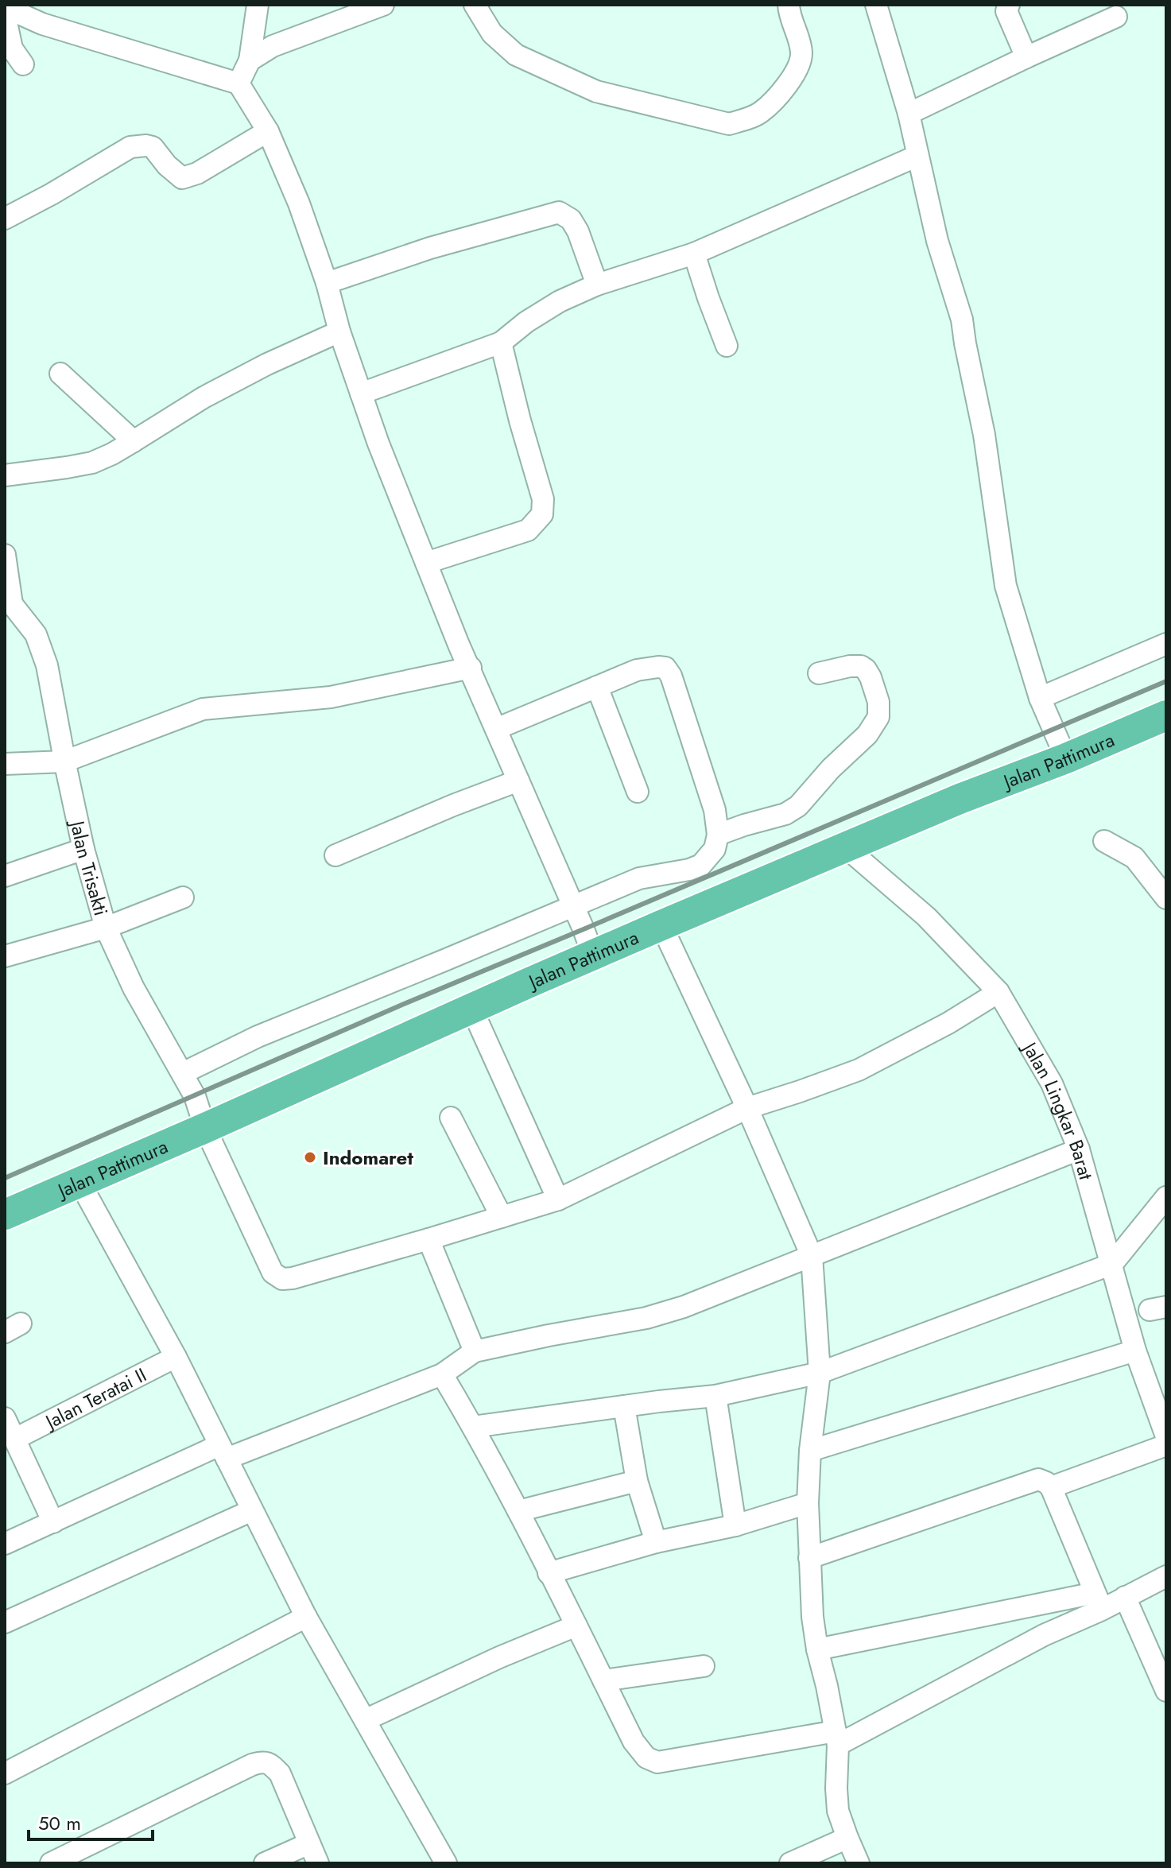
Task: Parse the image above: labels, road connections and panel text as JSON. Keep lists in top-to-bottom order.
{
  "streets": {
    "highway": ["Jalan Pattimura"],
    "street": ["Jalan Trisakti", "Jalan Lingkar Barat", "Jalan Teratai II"]
  },
  "crossings": [
    ["Jalan Pattimura", "Jalan Trisakti"],
    ["Jalan Pattimura", "Jalan Lingkar Barat"],
    ["Jalan Trisakti", "Jalan Lingkar Barat"]
  ],
  "places": ["Indomaret"],
  "scale_bar": "50 m"
}
